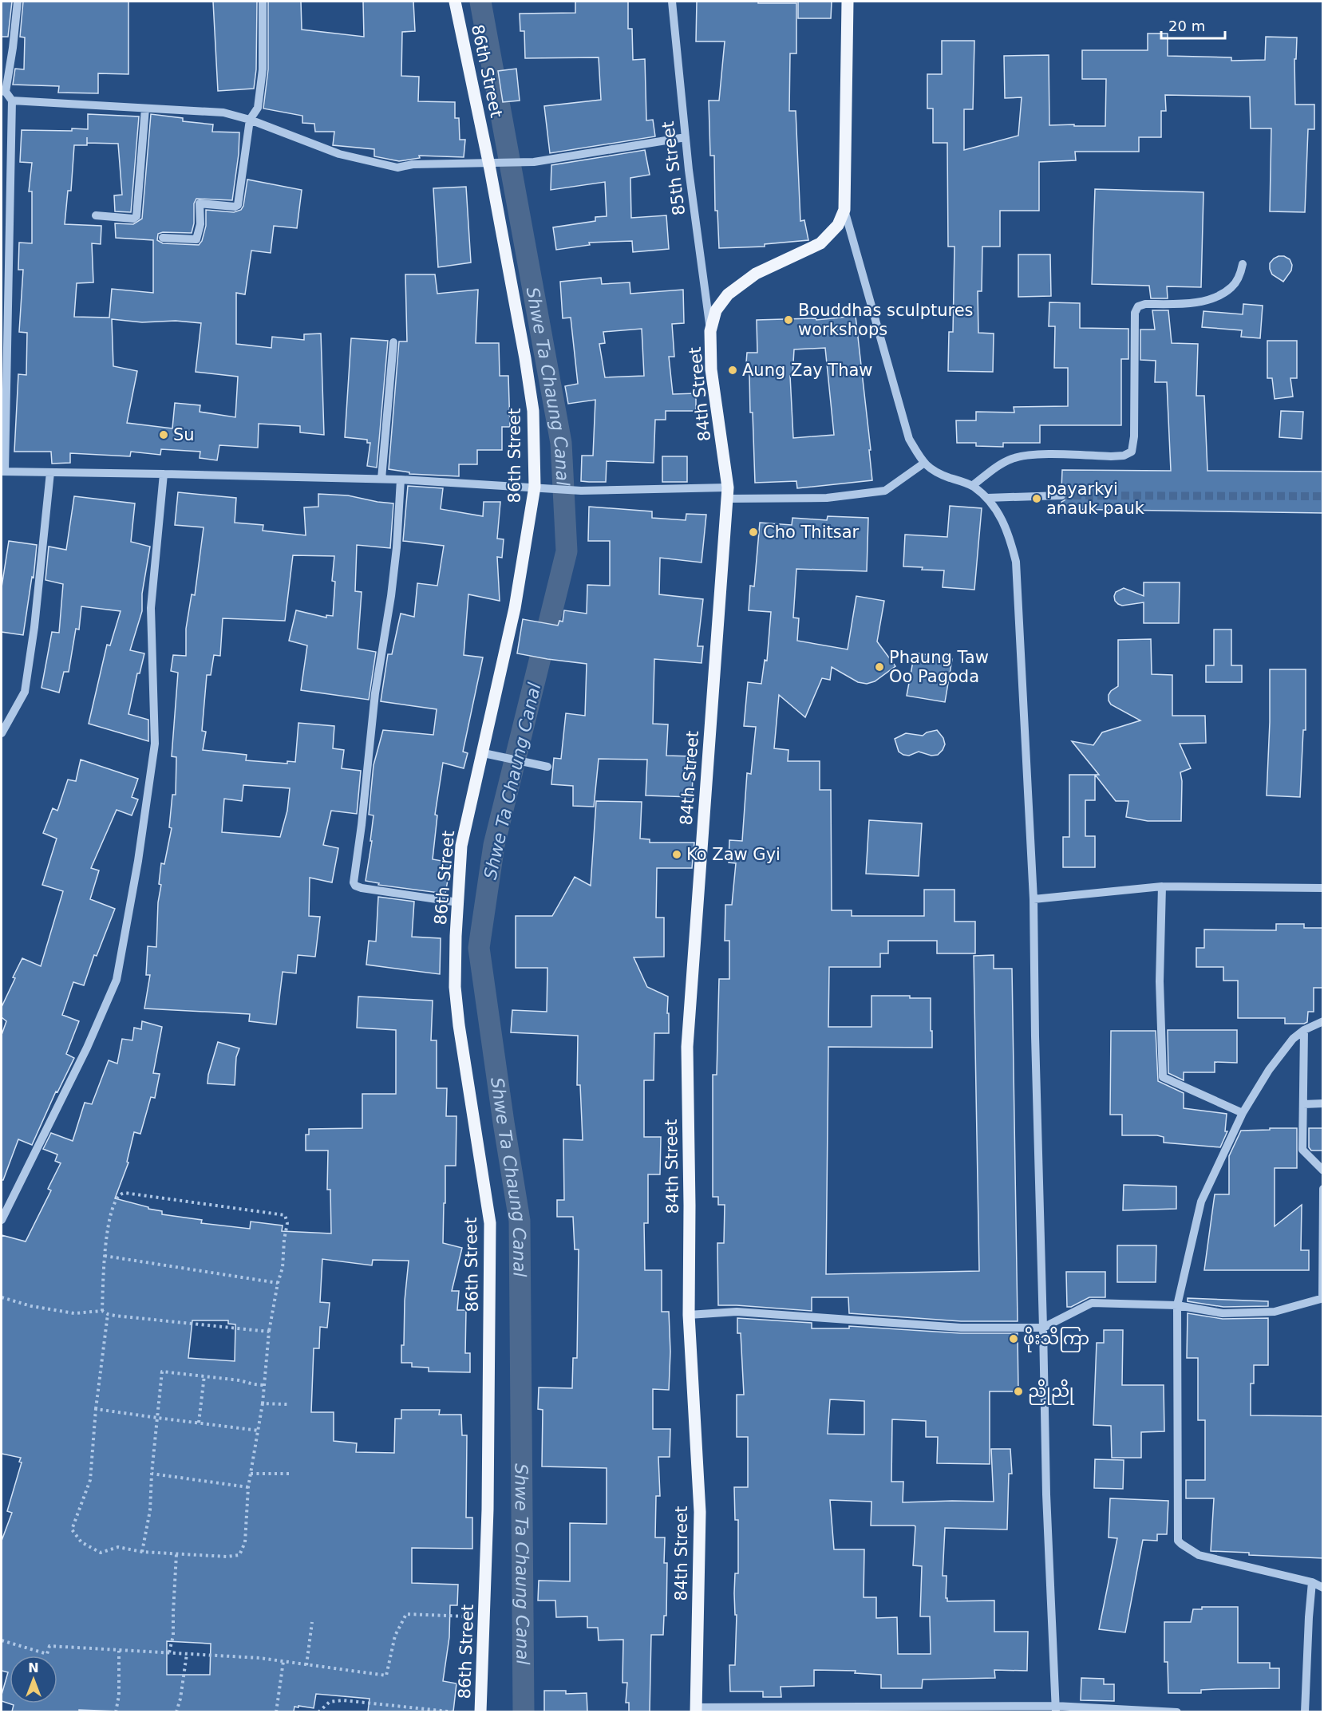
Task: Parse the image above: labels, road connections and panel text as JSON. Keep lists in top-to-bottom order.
{
  "streets": {
    "main road": ["86th Street", "84th Street"],
    "street": ["85th Street"]
  },
  "crossings": [
    ["85th Street", "84th Street"]
  ],
  "water": ["Shwe Ta Chaung Canal"],
  "places": [
    "Bouddhas sculptures workshops",
    "Aung Zay Thaw",
    "Su",
    "payarkyi anauk pauk",
    "Cho Thitsar",
    "Phaung Taw Oo Pagoda",
    "Ko Zaw Gyi",
    "ဖိုးသိကြာ",
    "ညိုညို"
  ],
  "scale_bar": "20 m",
  "north": "top"
}
